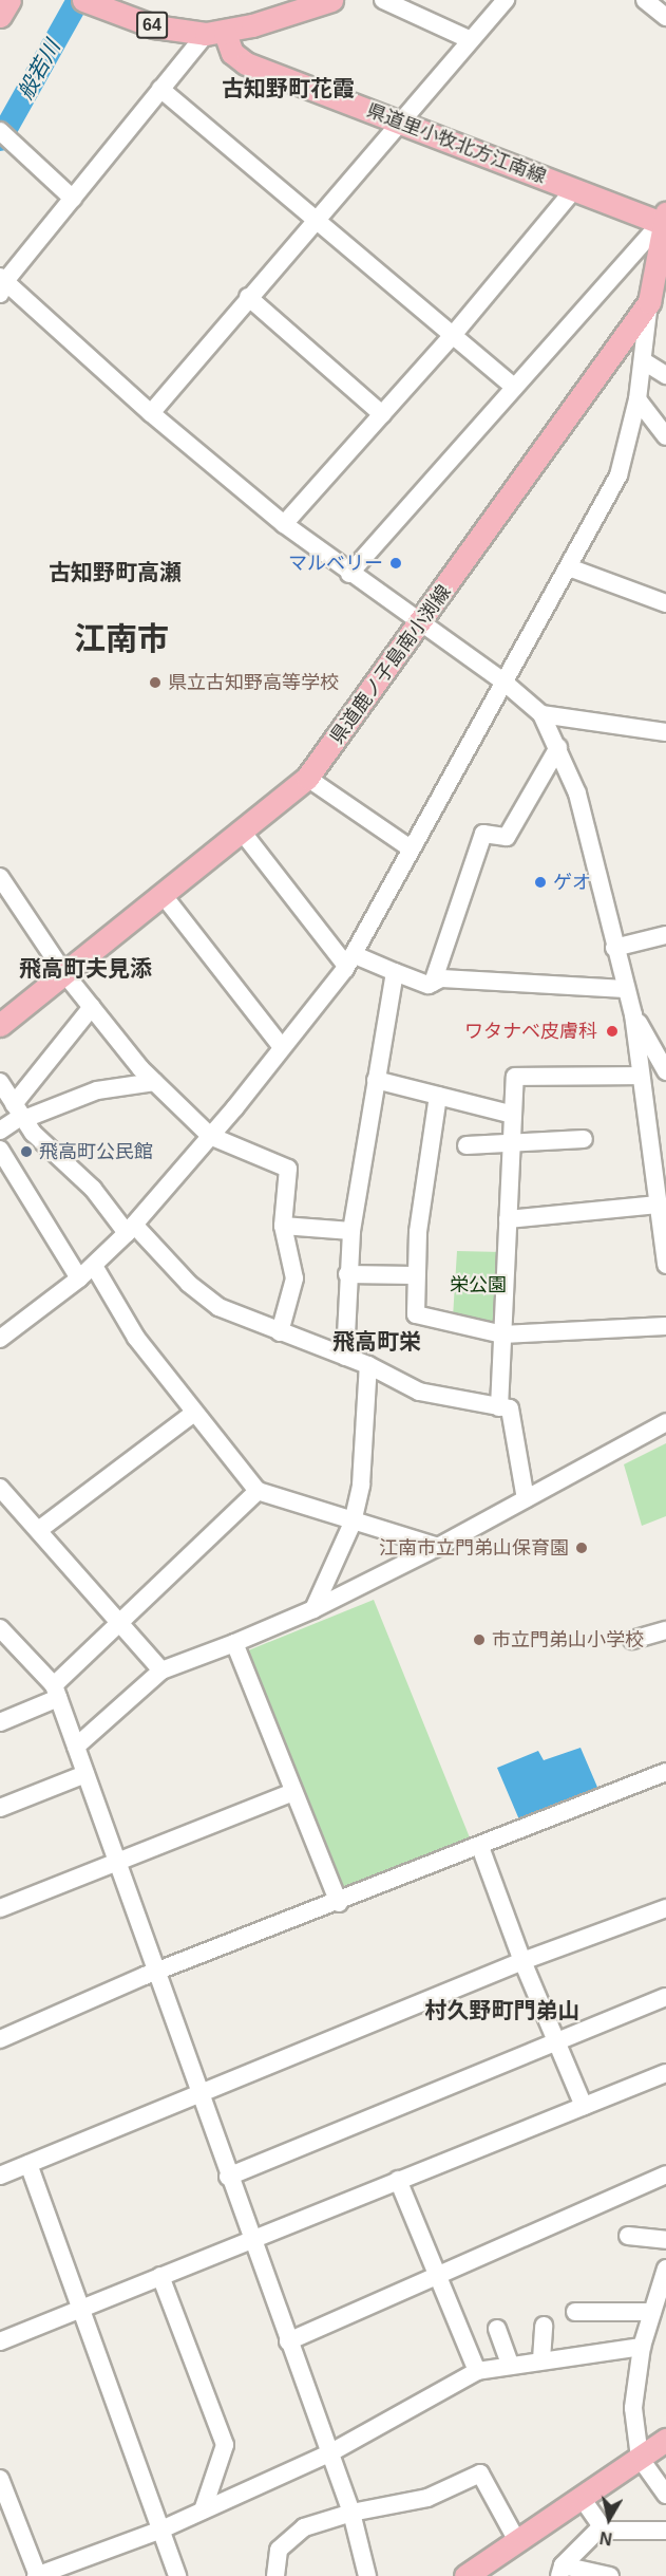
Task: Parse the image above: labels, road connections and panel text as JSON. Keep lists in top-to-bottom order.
{
  "streets": {
    "main road": ["64", "県道里小牧北方江南線", "県道鹿ノ子島南小渕線"]
  },
  "crossings": [
    ["64", "県道里小牧北方江南線"],
    ["県道里小牧北方江南線", "県道鹿ノ子島南小渕線"]
  ],
  "districts": [
    "古知野町花霞",
    "古知野町高瀬",
    "江南市",
    "飛高町夫見添",
    "飛高町栄",
    "村久野町門弟山"
  ],
  "water": ["般若川"],
  "parks": ["栄公園"],
  "places": [
    "マルベリー",
    "県立古知野高等学校",
    "ゲオ",
    "ワタナベ皮膚科",
    "飛高町公民館",
    "江南市立門弟山保育園",
    "市立門弟山小学校"
  ],
  "north": "bottom"
}
